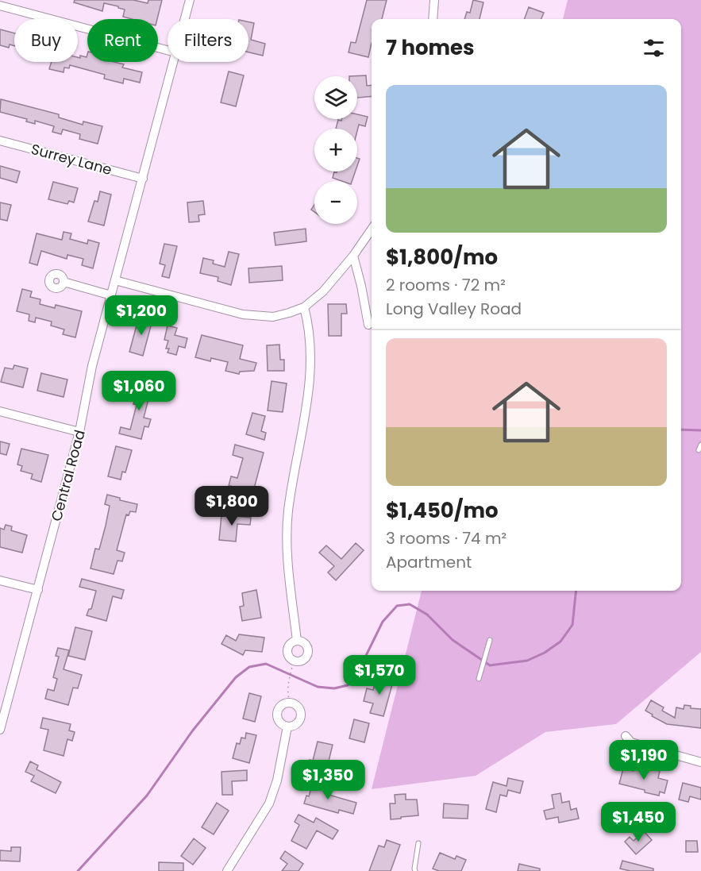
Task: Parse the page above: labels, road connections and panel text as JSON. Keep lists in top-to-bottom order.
{
  "streets": {
    "street": ["Surrey Lane", "Central Road"]
  },
  "crossings": [
    ["Surrey Lane", "Central Road"]
  ],
  "page": {
    "chip": ["Buy", "Rent", "Filters"],
    "heading": "7 homes",
    "map_buttons": ["+", "−"],
    "list": [
      {
        "name": "$1,800/mo",
        "note": "2 rooms · 72 m² · Long Valley Road"
      },
      {
        "name": "$1,450/mo",
        "note": "3 rooms · 74 m² · Apartment"
      }
    ],
    "price": [
      "$1,200",
      "$1,060",
      "$1,800",
      "$1,570",
      "$1,190",
      "$1,350",
      "$1,450"
    ]
  }
}
